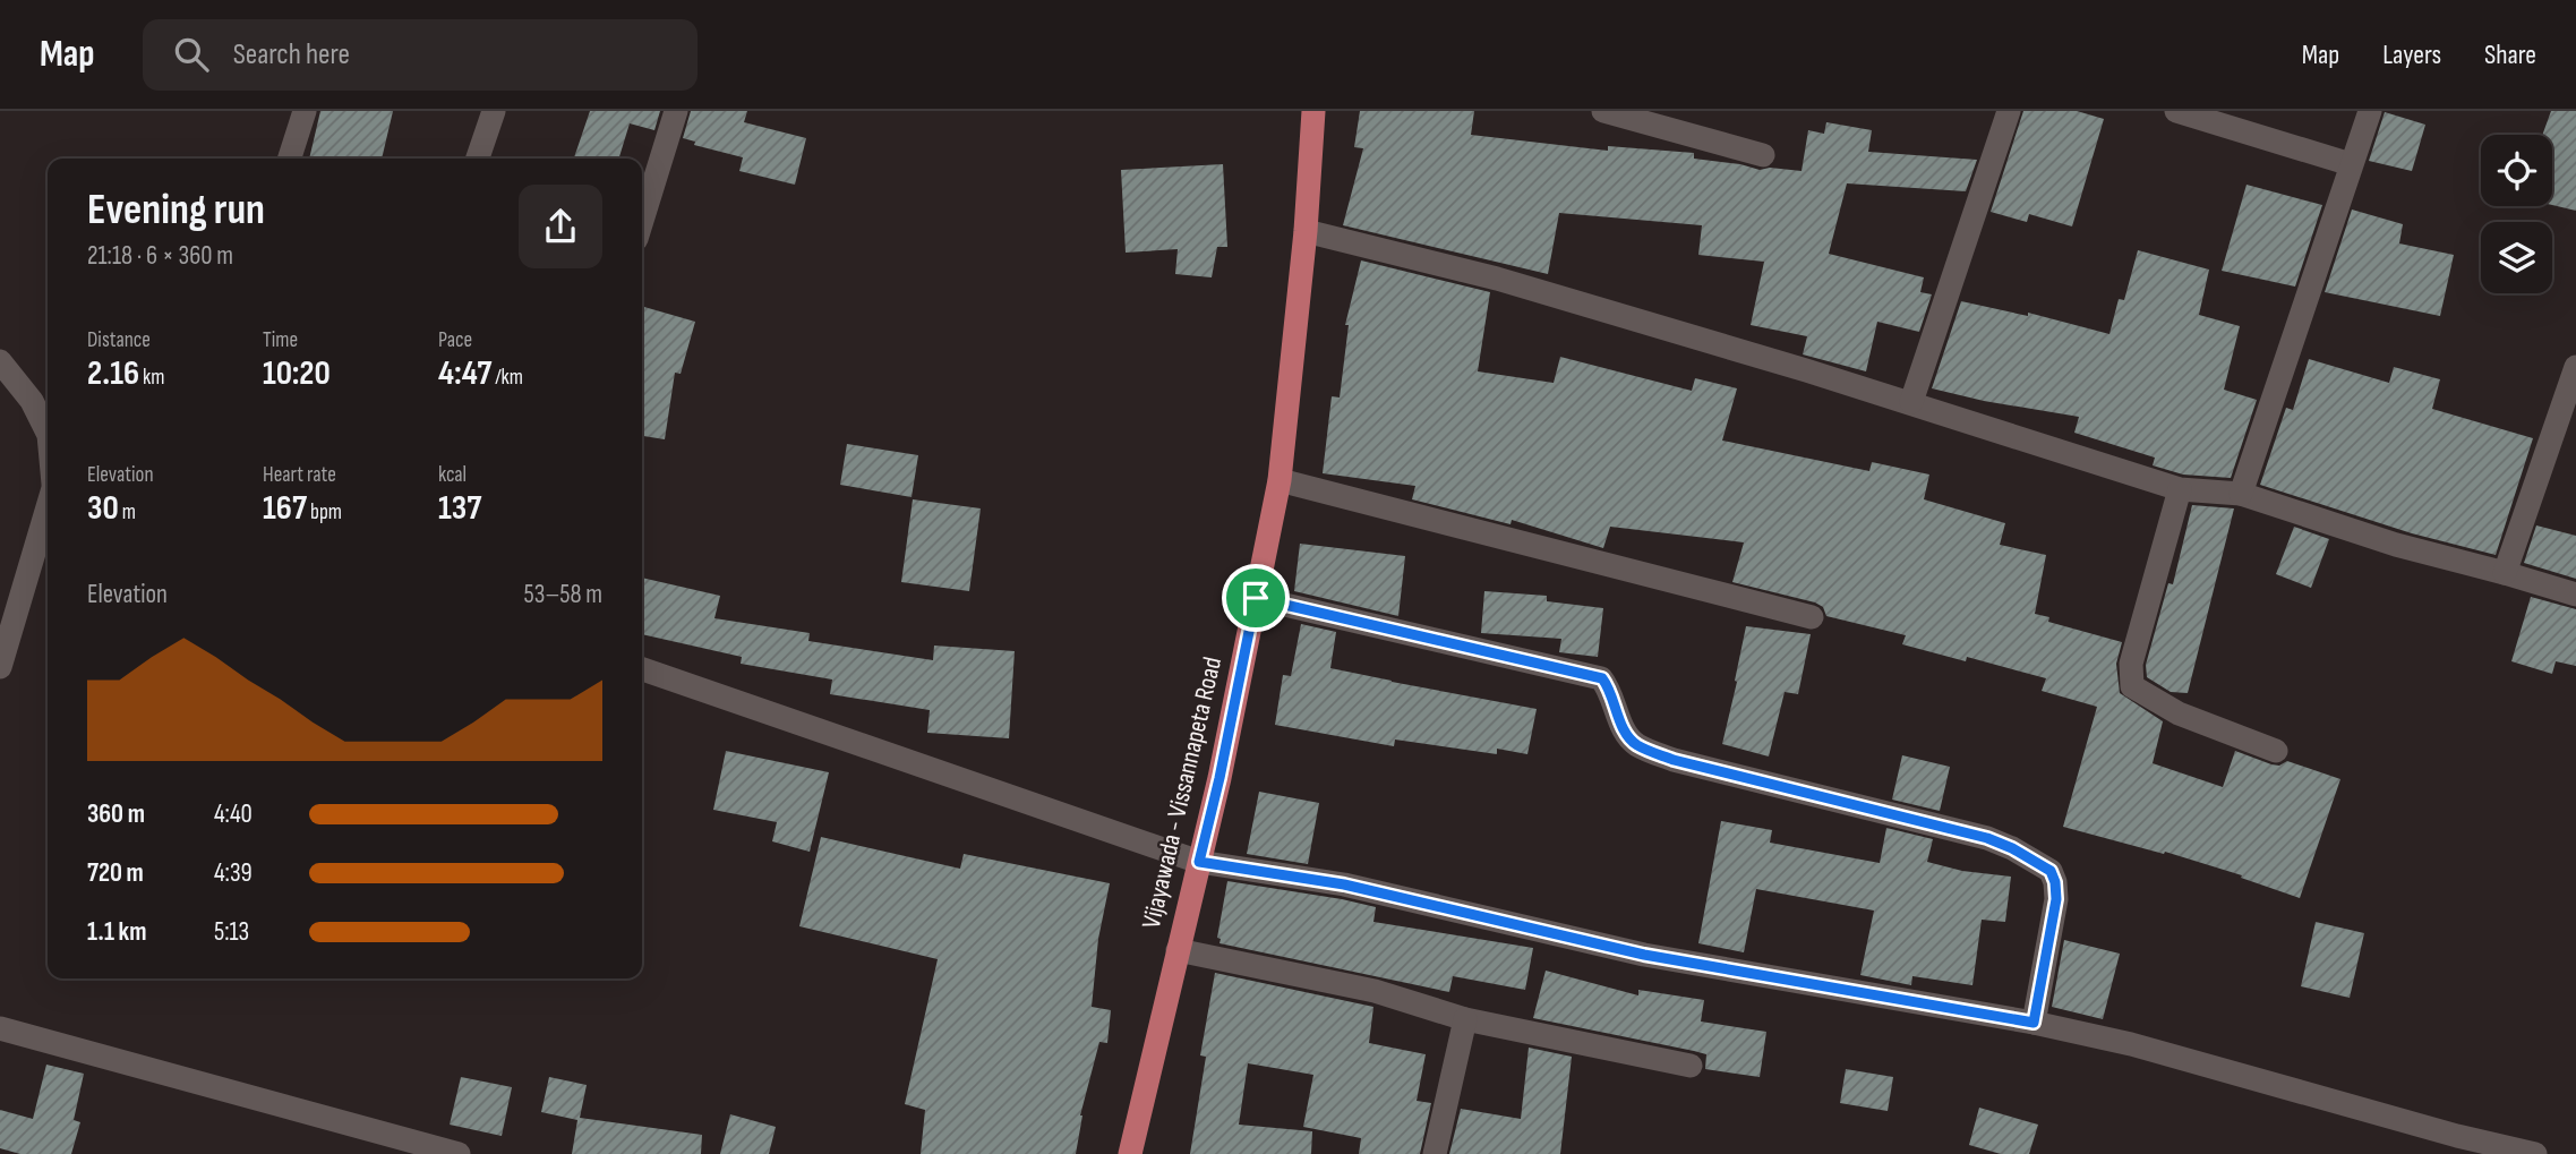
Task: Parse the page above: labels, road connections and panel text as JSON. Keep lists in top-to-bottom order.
{
  "streets": {
    "main road": ["Vijayawada - Vissannapeta Road"]
  },
  "page": {
    "header": "Map",
    "search": "Search here",
    "nav": ["Map", "Layers", "Share"],
    "heading": ["Evening run", "21:18 · 6 × 360 m"],
    "stats": [
      ["Distance", "2.16 km"],
      ["Time", "10:20"],
      ["Pace", "4:47 /km"],
      ["Elevation", "30 m"],
      ["Heart rate", "167 bpm"],
      ["kcal", "137"]
    ],
    "chart": ["Elevation", "53–58 m"],
    "list": [
      {
        "name": "360 m",
        "note": "4:40"
      },
      {
        "name": "720 m",
        "note": "4:39"
      },
      {
        "name": "1.1 km",
        "note": "5:13"
      }
    ]
  }
}
